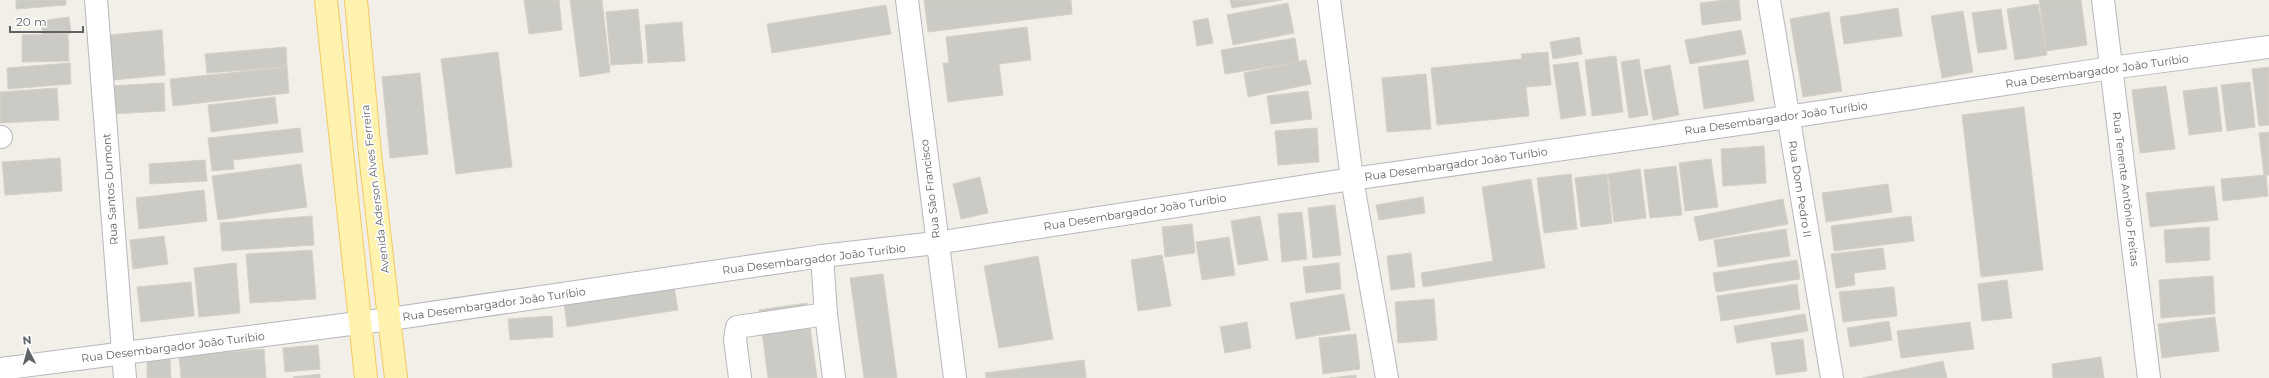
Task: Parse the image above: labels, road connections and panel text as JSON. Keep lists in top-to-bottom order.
{
  "streets": {
    "main road": ["Avenida Aderson Alves Ferreira"],
    "street": [
      "Rua Desembargador João Turíbio",
      "Rua Santos Dumont",
      "Rua São Francisco",
      "Rua Dom Pedro II",
      "Rua Tenente Antônio Freitas"
    ]
  },
  "crossings": [
    ["Rua Desembargador João Turíbio", "Rua Santos Dumont"],
    ["Rua Desembargador João Turíbio", "Avenida Aderson Alves Ferreira"],
    ["Rua Desembargador João Turíbio", "Rua São Francisco"],
    ["Rua Desembargador João Turíbio", "Rua Dom Pedro II"],
    ["Rua Desembargador João Turíbio", "Rua Tenente Antônio Freitas"]
  ],
  "scale_bar": "20 m",
  "north": "top"
}
